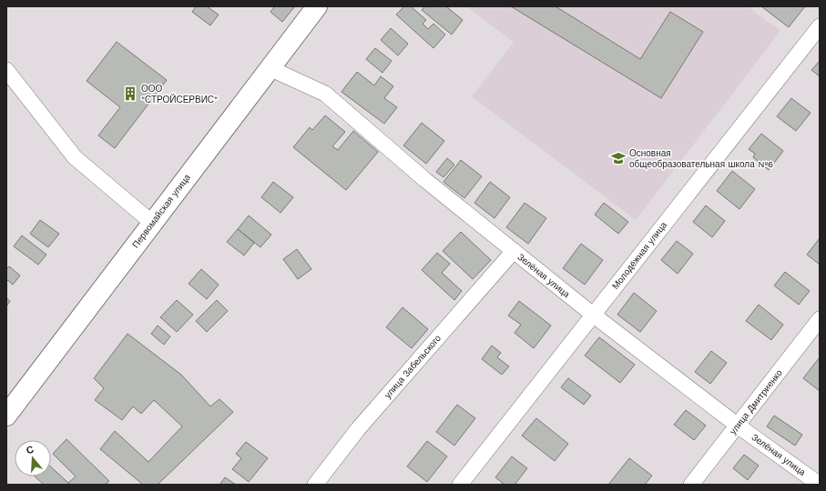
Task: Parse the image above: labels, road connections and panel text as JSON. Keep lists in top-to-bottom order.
{
  "streets": {
    "main road": ["Первомайская улица"],
    "street": [
      "Молодёжная улица",
      "Зелёная улица",
      "улица Забельского",
      "улица Дмитриенко"
    ]
  },
  "crossings": [
    ["Первомайская улица", "Зелёная улица"],
    ["Молодёжная улица", "Зелёная улица"],
    ["Зелёная улица", "улица Забельского"],
    ["Зелёная улица", "улица Дмитриенко"]
  ],
  "places": {
    "building": ["ООО \"СТРОЙСЕРВИС\""],
    "school or university": ["Основная общеобразовательная школа №6"]
  },
  "north": "top"
}
